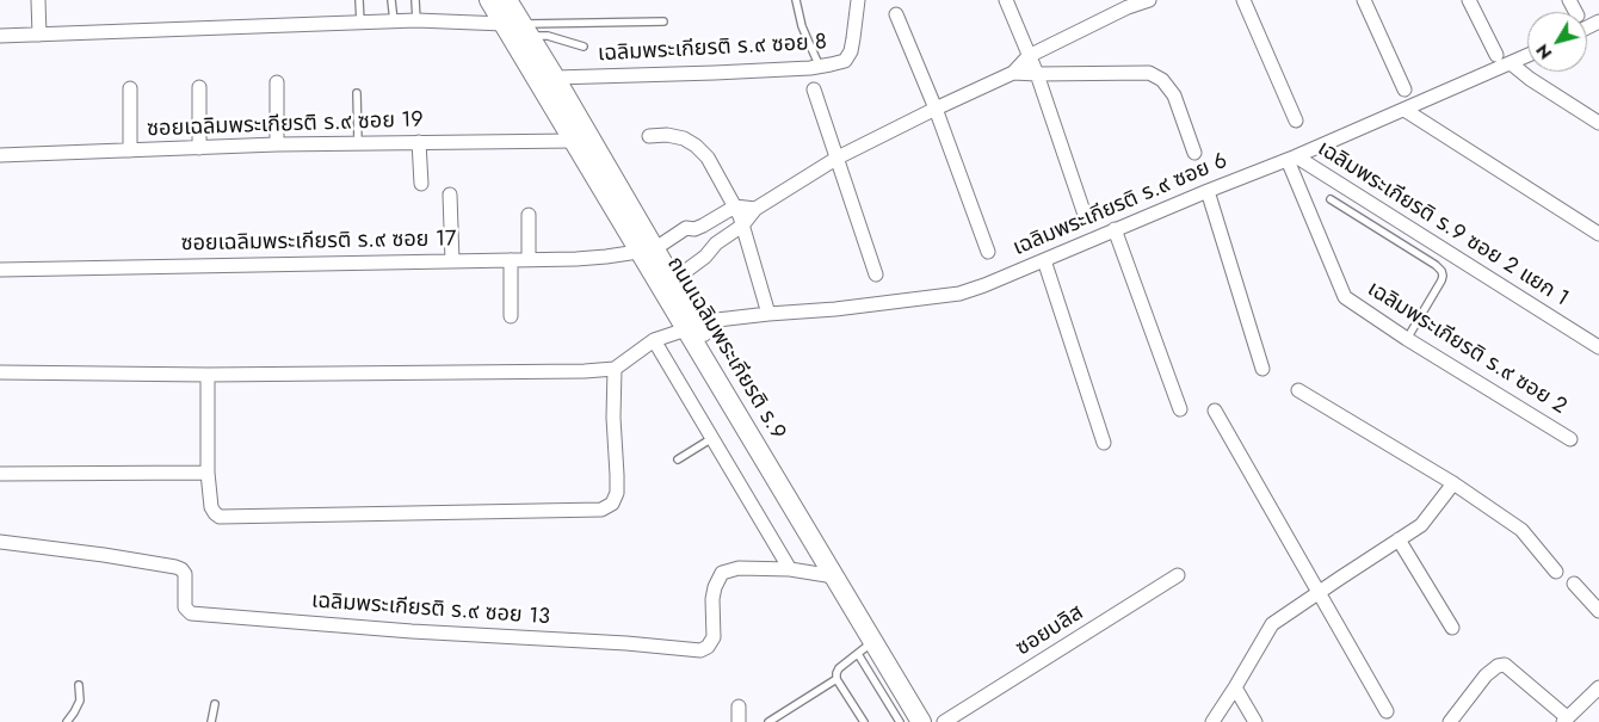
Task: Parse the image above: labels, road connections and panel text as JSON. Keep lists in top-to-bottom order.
{
  "streets": {
    "main road": ["ถนนเฉลิมพระเกียรติ ร.9"],
    "street": [
      "เฉลิมพระเกียรติ ร.๙ ซอย 8",
      "ซอยเฉลิมพระเกียรติ ร.๙ ซอย 19",
      "เฉลิมพระเกียรติ ร.๙ ซอย 6",
      "เฉลิมพระเกียรติ ร.9 ซอย 2 แยก 1",
      "ซอยเฉลิมพระเกียรติ ร.๙ ซอย 17",
      "เฉลิมพระเกียรติ ร.๙ ซอย 2",
      "เฉลิมพระเกียรติ ร.๙ ซอย 13",
      "ซอยบลิส"
    ]
  },
  "crossings": [
    ["เฉลิมพระเกียรติ ร.๙ ซอย 8", "ถนนเฉลิมพระเกียรติ ร.9"],
    ["ซอยเฉลิมพระเกียรติ ร.๙ ซอย 19", "ถนนเฉลิมพระเกียรติ ร.9"],
    ["เฉลิมพระเกียรติ ร.๙ ซอย 6", "เฉลิมพระเกียรติ ร.9 ซอย 2 แยก 1"],
    ["เฉลิมพระเกียรติ ร.๙ ซอย 6", "ถนนเฉลิมพระเกียรติ ร.9"],
    ["เฉลิมพระเกียรติ ร.๙ ซอย 6", "เฉลิมพระเกียรติ ร.๙ ซอย 2"],
    ["เฉลิมพระเกียรติ ร.9 ซอย 2 แยก 1", "เฉลิมพระเกียรติ ร.๙ ซอย 2"],
    ["ซอยเฉลิมพระเกียรติ ร.๙ ซอย 17", "ถนนเฉลิมพระเกียรติ ร.9"],
    ["ถนนเฉลิมพระเกียรติ ร.9", "เฉลิมพระเกียรติ ร.๙ ซอย 13"],
    ["ถนนเฉลิมพระเกียรติ ร.9", "ซอยบลิส"]
  ],
  "north": "bottom left"
}
